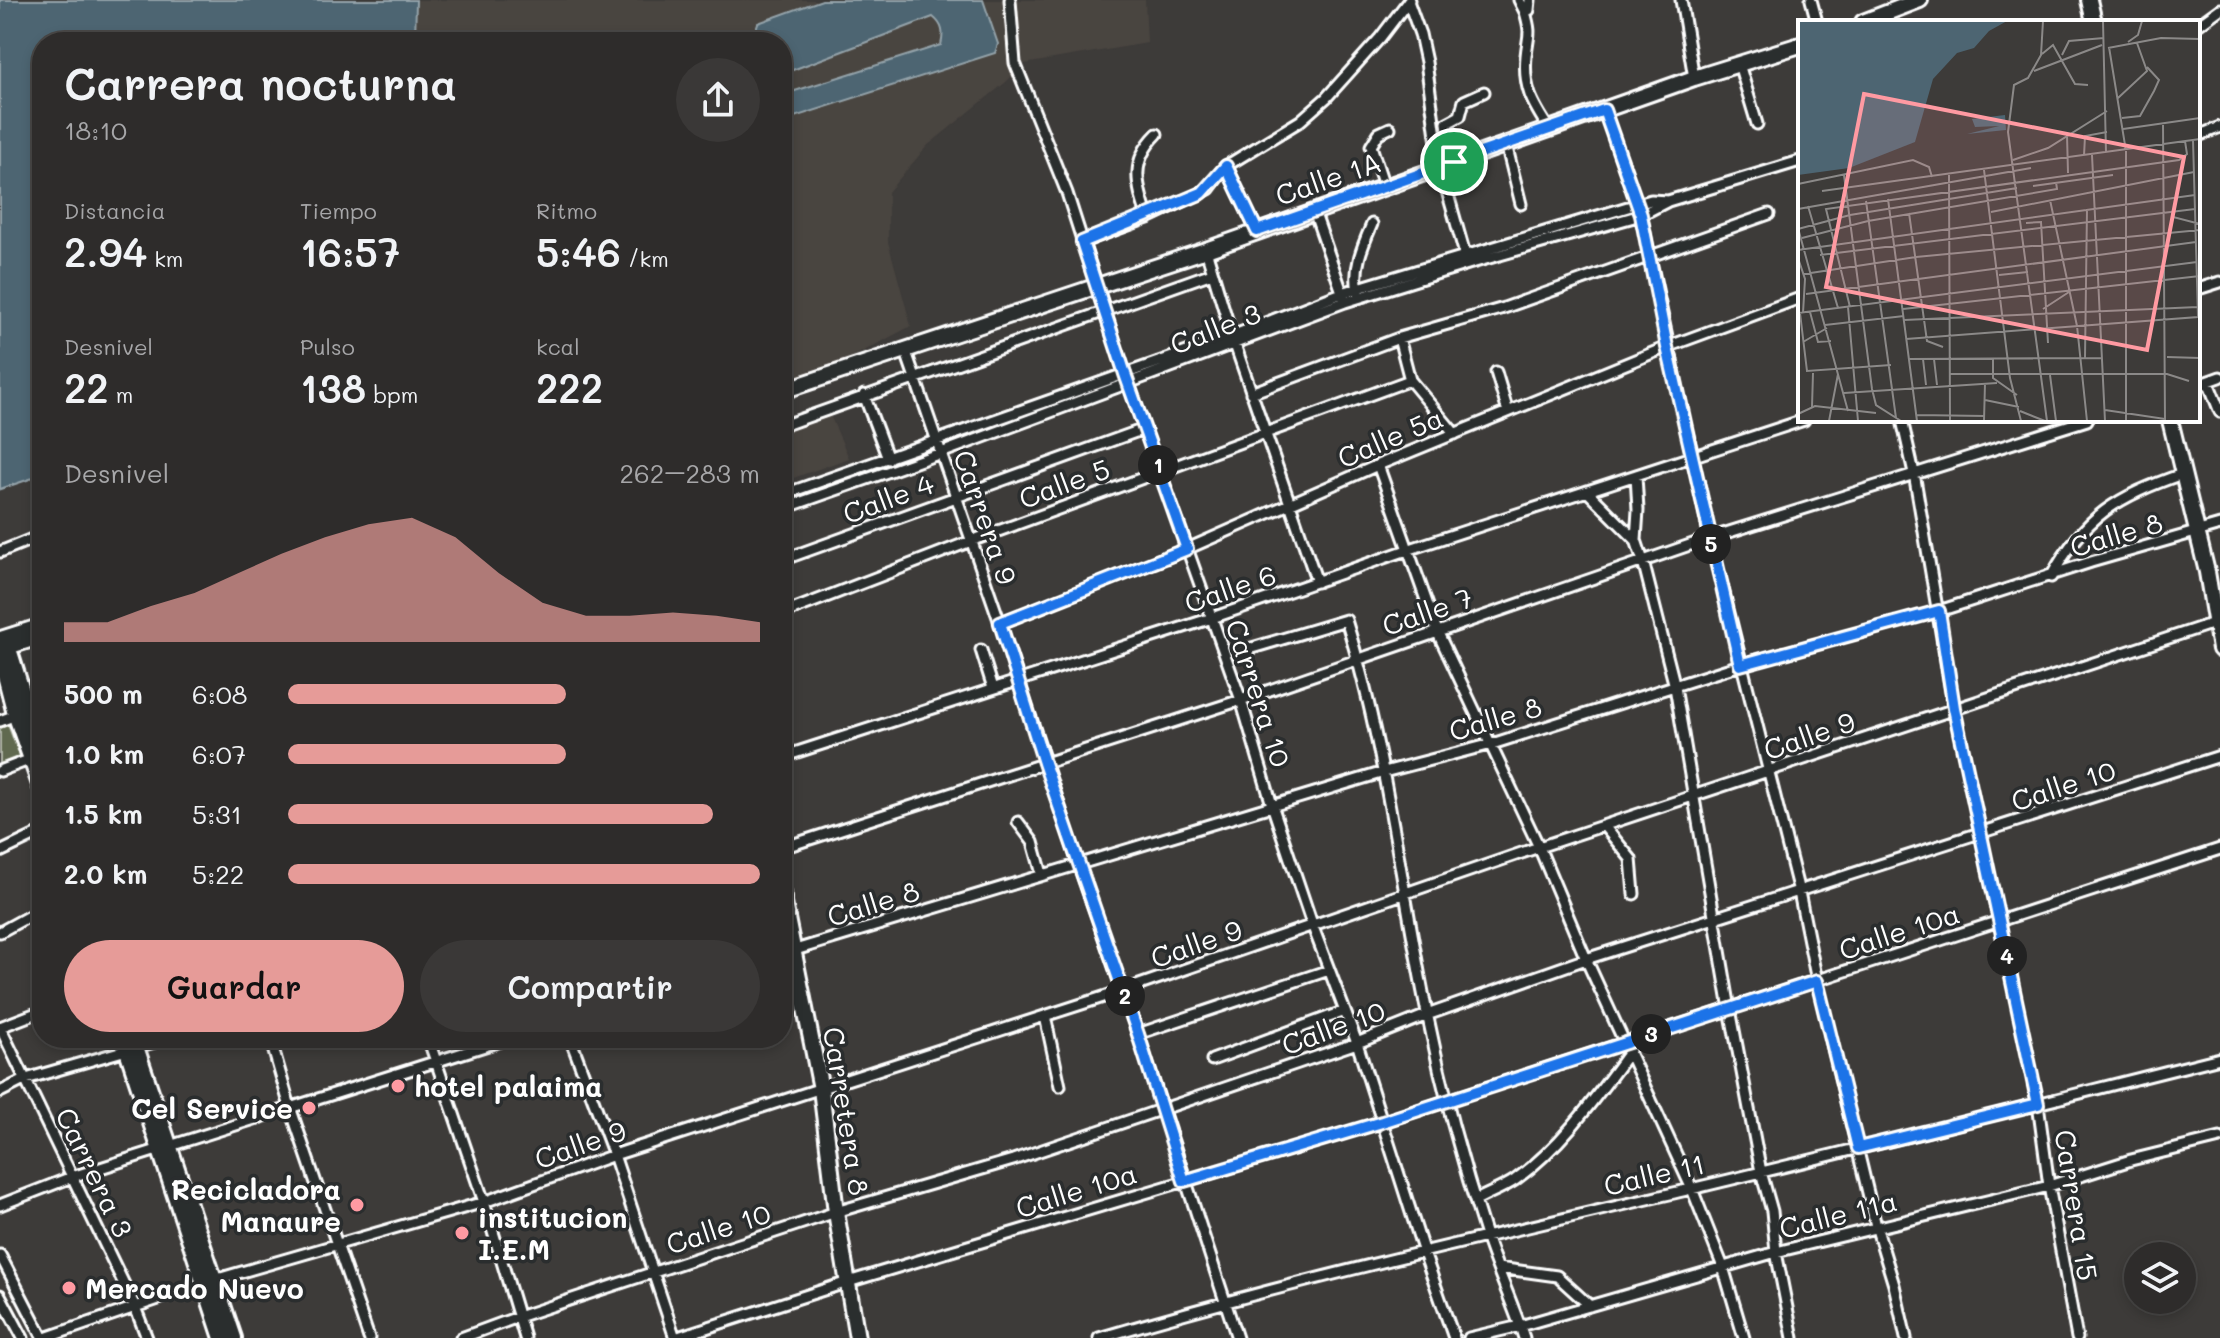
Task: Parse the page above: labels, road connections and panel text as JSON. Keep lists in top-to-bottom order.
{
  "streets": {
    "street": [
      "Calle 1A",
      "Calle 3",
      "Calle 5a",
      "Calle 5",
      "Calle 4",
      "Carrera 9",
      "Calle 8",
      "Calle 6",
      "Calle 7",
      "Carrera 10",
      "Calle 9",
      "Calle 10",
      "Calle 10a",
      "Carretera 8",
      "Carrera 3",
      "Calle 11",
      "Carrera 15",
      "Calle 11a"
    ]
  },
  "crossings": [
    ["Calle 1A", "Carrera 9"],
    ["Calle 1A", "Carrera 10"],
    ["Calle 3", "Carrera 9"],
    ["Calle 3", "Carrera 10"],
    ["Calle 5a", "Carrera 9"],
    ["Calle 5a", "Carrera 10"],
    ["Calle 5", "Carrera 9"],
    ["Calle 5", "Carrera 10"],
    ["Calle 4", "Carrera 9"],
    ["Calle 4", "Carrera 10"],
    ["Carrera 9", "Calle 8"],
    ["Carrera 9", "Calle 6"],
    ["Carrera 9", "Calle 7"],
    ["Carrera 9", "Calle 9"],
    ["Carrera 9", "Calle 10"],
    ["Carrera 9", "Calle 10a"],
    ["Carrera 9", "Calle 11"],
    ["Calle 8", "Carrera 10"],
    ["Calle 8", "Carrera 15"],
    ["Calle 6", "Carrera 10"],
    ["Calle 7", "Carrera 10"],
    ["Calle 7", "Carrera 15"],
    ["Carrera 10", "Calle 9"],
    ["Carrera 10", "Calle 10"],
    ["Carrera 10", "Calle 10a"],
    ["Carrera 10", "Calle 11"],
    ["Calle 9", "Carretera 8"],
    ["Calle 9", "Carrera 3"],
    ["Calle 9", "Carrera 15"],
    ["Calle 10", "Carretera 8"],
    ["Calle 10", "Carrera 15"],
    ["Calle 10a", "Carretera 8"],
    ["Calle 10a", "Carrera 15"],
    ["Calle 11", "Carrera 15"],
    ["Carrera 15", "Calle 11a"]
  ],
  "places": [
    "hotel palaima",
    "Cel Service",
    "Recicladora Manaure",
    "institucion I.E.M",
    "Mercado Nuevo"
  ],
  "page": {
    "heading": ["Carrera nocturna", "18:10"],
    "stats": [
      ["Distancia", "2.94 km"],
      ["Tiempo", "16:57"],
      ["Ritmo", "5:46 /km"],
      ["Desnivel", "22 m"],
      ["Pulso", "138 bpm"],
      ["kcal", "222"]
    ],
    "chart": ["Desnivel", "262–283 m"],
    "pins": [
      "1",
      "5",
      "4",
      "2",
      "3"
    ],
    "list": [
      {
        "name": "500 m",
        "note": "6:08"
      },
      {
        "name": "1.0 km",
        "note": "6:07"
      },
      {
        "name": "1.5 km",
        "note": "5:31"
      },
      {
        "name": "2.0 km",
        "note": "5:22"
      }
    ],
    "buttons": ["Guardar", "Compartir"]
  }
}
